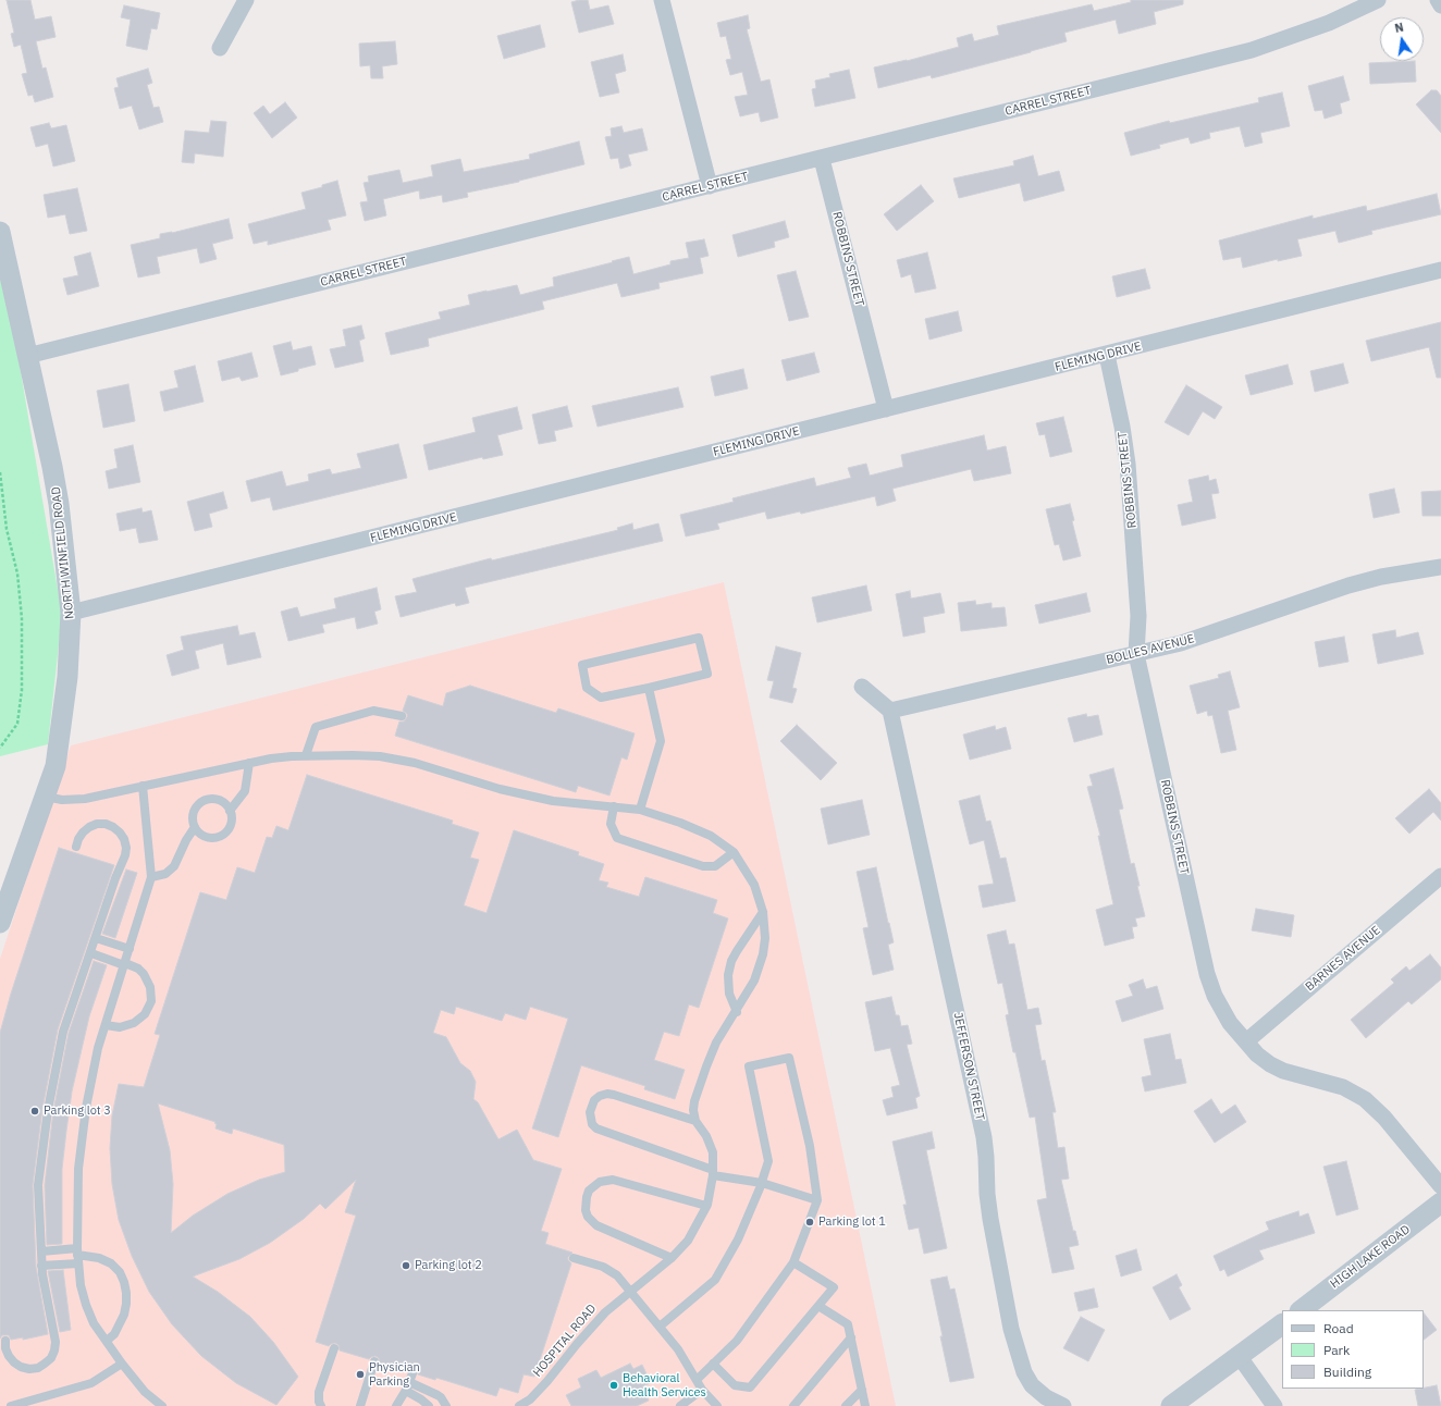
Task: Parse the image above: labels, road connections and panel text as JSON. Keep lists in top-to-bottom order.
{
  "streets": {
    "street": [
      "CARREL STREET",
      "ROBBINS STREET",
      "FLEMING DRIVE",
      "NORTH WINFIELD ROAD",
      "BOLLES AVENUE",
      "BARNES AVENUE",
      "JEFFERSON STREET",
      "HIGH LAKE ROAD"
    ],
    "lane": ["HOSPITAL ROAD"]
  },
  "crossings": [
    ["CARREL STREET", "ROBBINS STREET"],
    ["CARREL STREET", "NORTH WINFIELD ROAD"],
    ["ROBBINS STREET", "FLEMING DRIVE"],
    ["ROBBINS STREET", "BOLLES AVENUE"],
    ["ROBBINS STREET", "BARNES AVENUE"],
    ["FLEMING DRIVE", "NORTH WINFIELD ROAD"],
    ["BOLLES AVENUE", "JEFFERSON STREET"]
  ],
  "places": [
    "Parking lot 3",
    "Parking lot 1",
    "Parking lot 2",
    "Physician Parking",
    "Behavioral Health Services"
  ],
  "legend": ["Road", "Park", "Building"],
  "north": "top"
}
